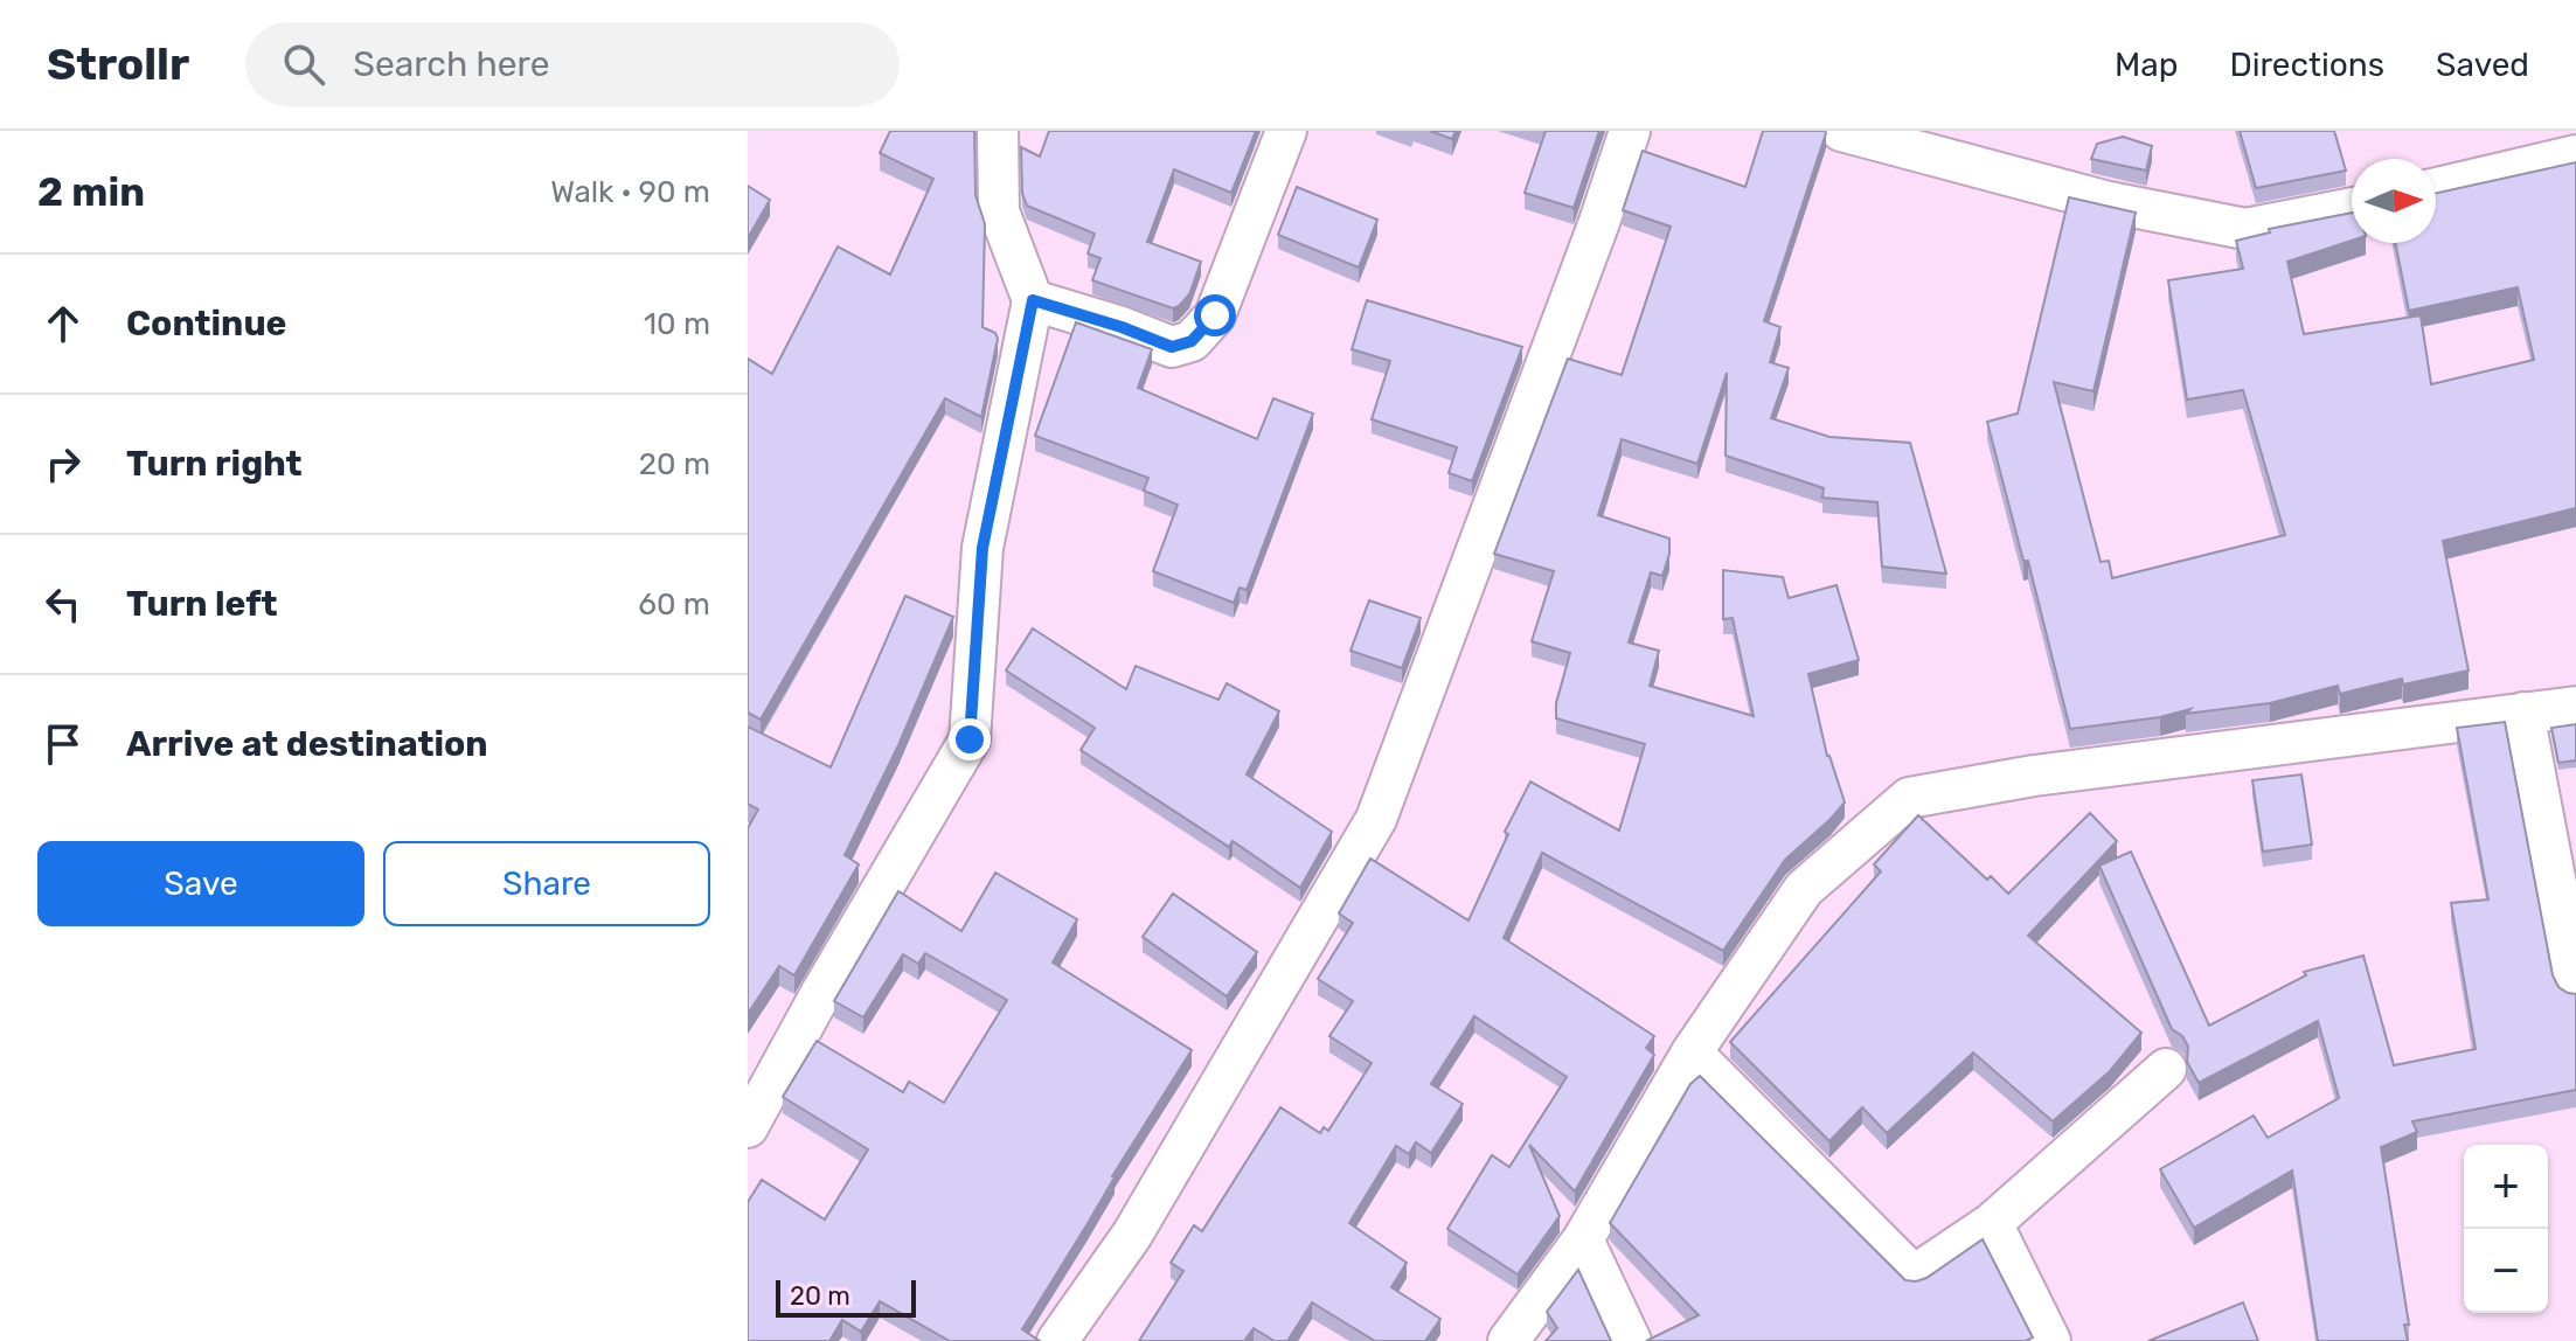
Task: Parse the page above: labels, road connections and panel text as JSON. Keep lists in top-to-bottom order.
{
  "scale_bar": "20 m",
  "north": "right",
  "page": {
    "header": "Strollr",
    "search": "Search here",
    "nav": ["Map", "Directions", "Saved"],
    "heading": ["2 min", "Walk · 90 m"],
    "list": [
      ["Continue", "10 m"],
      ["Turn right", "20 m"],
      ["Turn left", "60 m"],
      "Arrive at destination"
    ],
    "buttons": ["Save", "Share"],
    "map_buttons": ["+", "−"],
    "scale": "20 m"
  }
}
